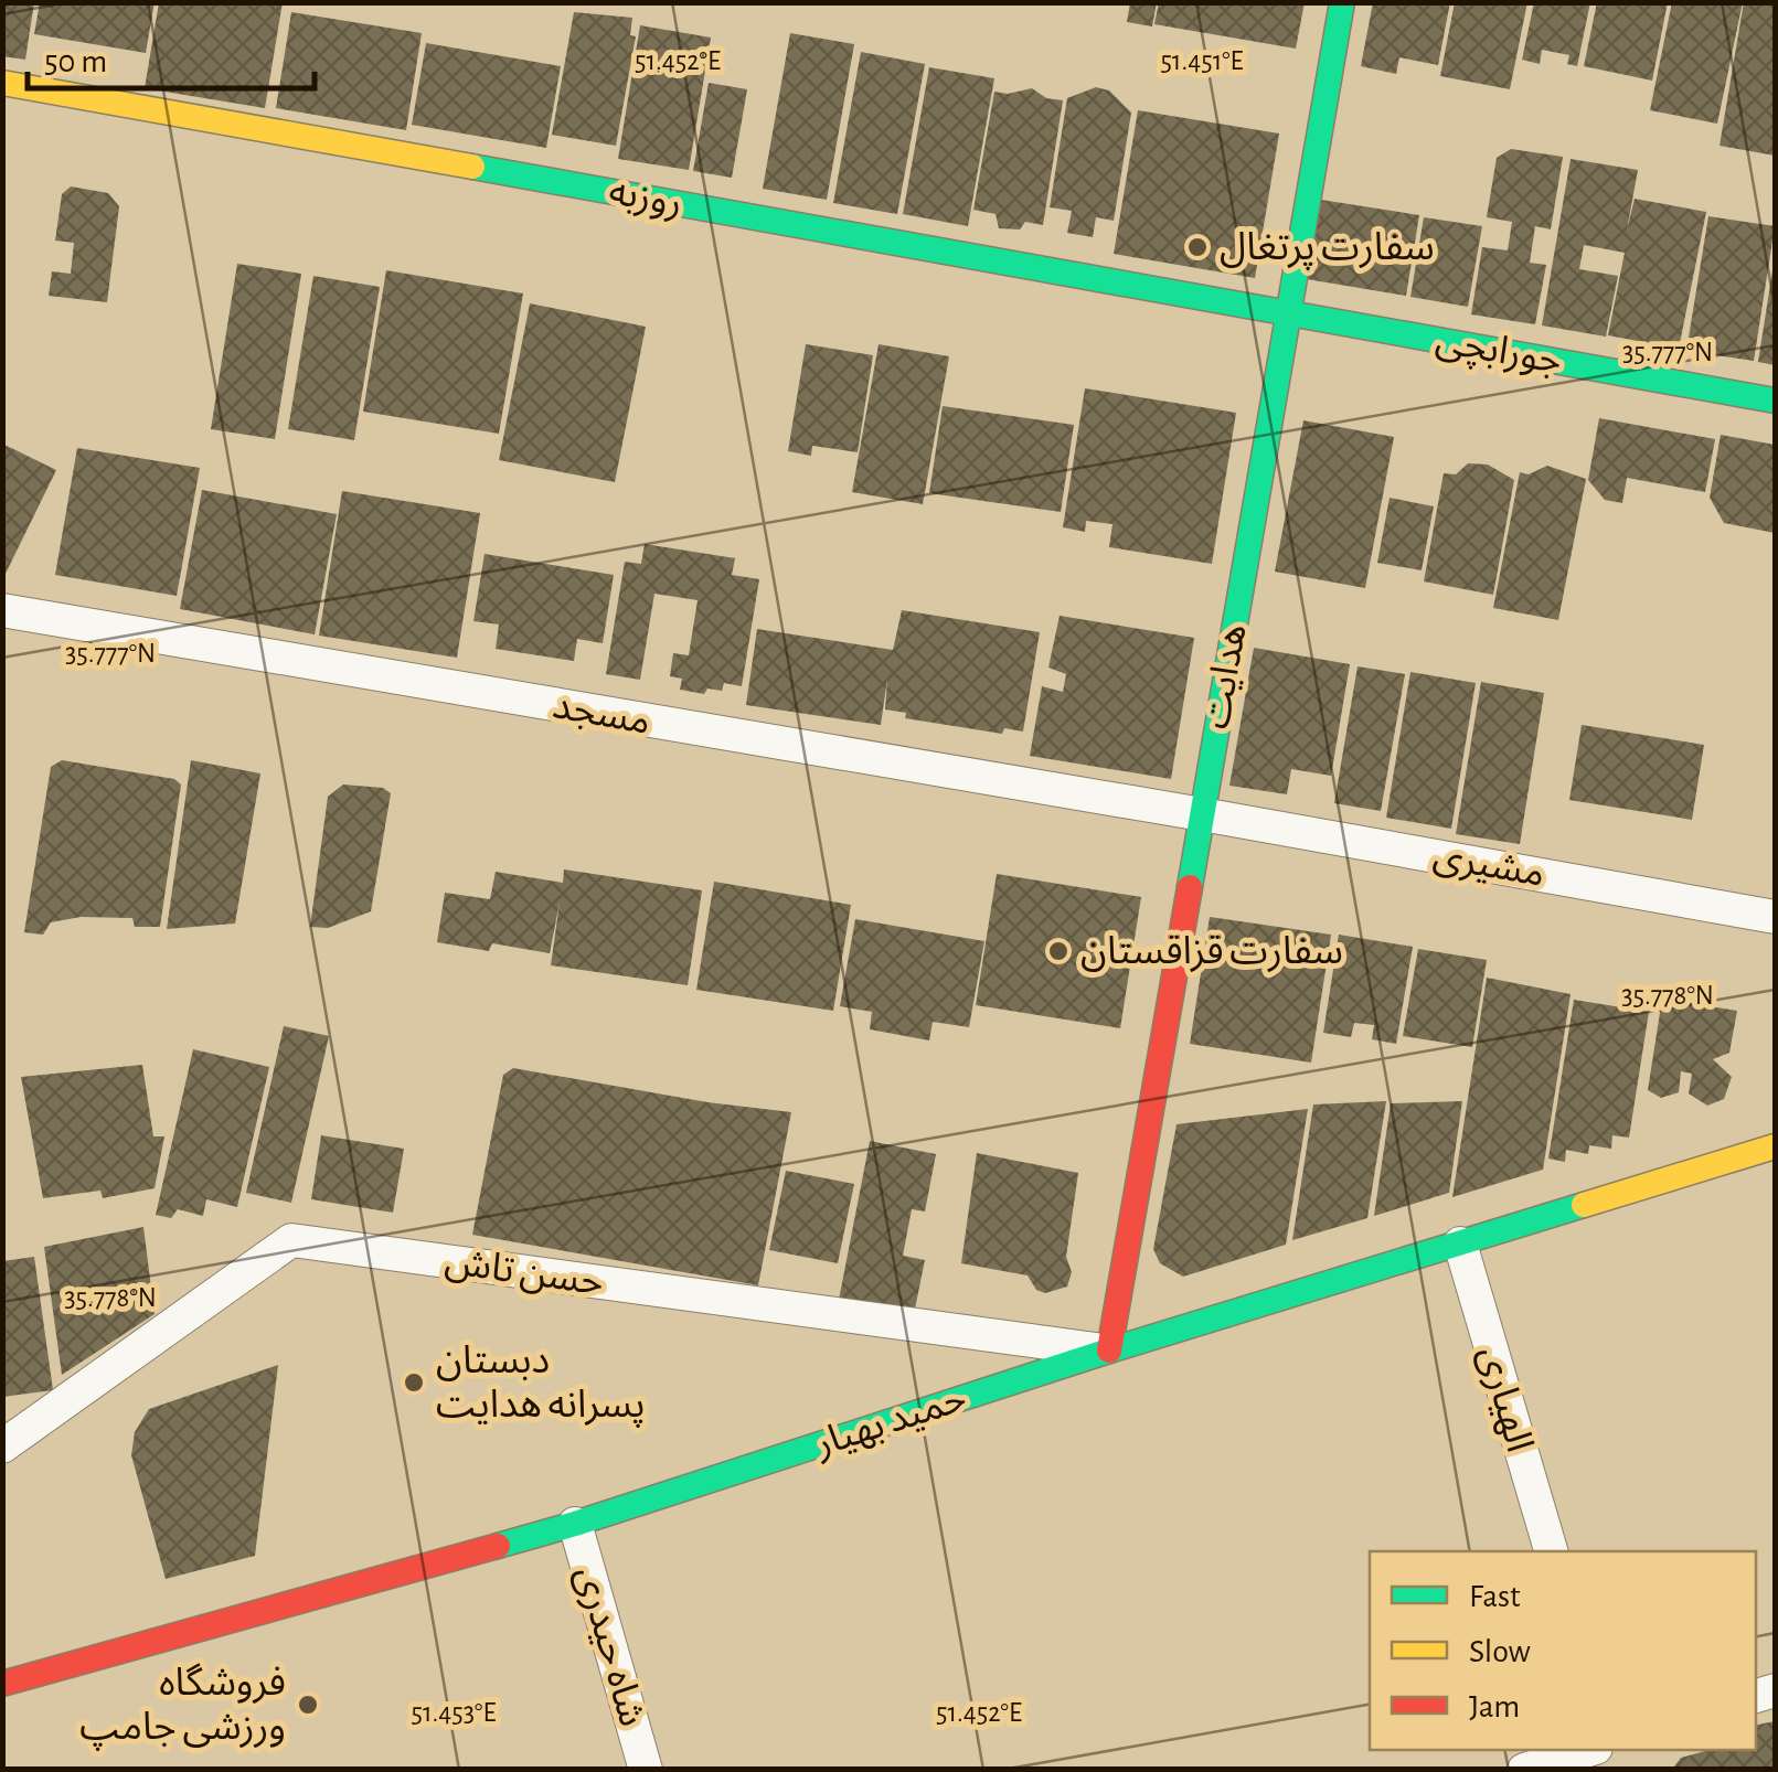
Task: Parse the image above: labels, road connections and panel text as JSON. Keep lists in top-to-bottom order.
{
  "streets": {
    "street": [
      "روزبه",
      "جورابچی",
      "هدایت",
      "مسجد",
      "مشیری",
      "حسن تاش",
      "الهیاری",
      "حمید بهیار",
      "شاه حیدری"
    ]
  },
  "crossings": [
    ["روزبه", "جورابچی"],
    ["روزبه", "هدایت"],
    ["جورابچی", "هدایت"],
    ["هدایت", "مسجد"],
    ["هدایت", "مشیری"],
    ["هدایت", "حسن تاش"],
    ["هدایت", "حمید بهیار"],
    ["مسجد", "مشیری"],
    ["حسن تاش", "حمید بهیار"],
    ["الهیاری", "حمید بهیار"],
    ["حمید بهیار", "شاه حیدری"]
  ],
  "places": [
    "سفارت پرتغال",
    "سفارت قزاقستان",
    "دبستان پسرانه هدایت",
    "فروشگاه ورزشی جامپ"
  ],
  "legend": ["Fast", "Slow", "Jam"],
  "scale_bar": "50 m",
  "coordinates": [
    "51.452°E",
    "51.451°E",
    "35.777°N",
    "35.778°N",
    "51.453°E"
  ]
}
